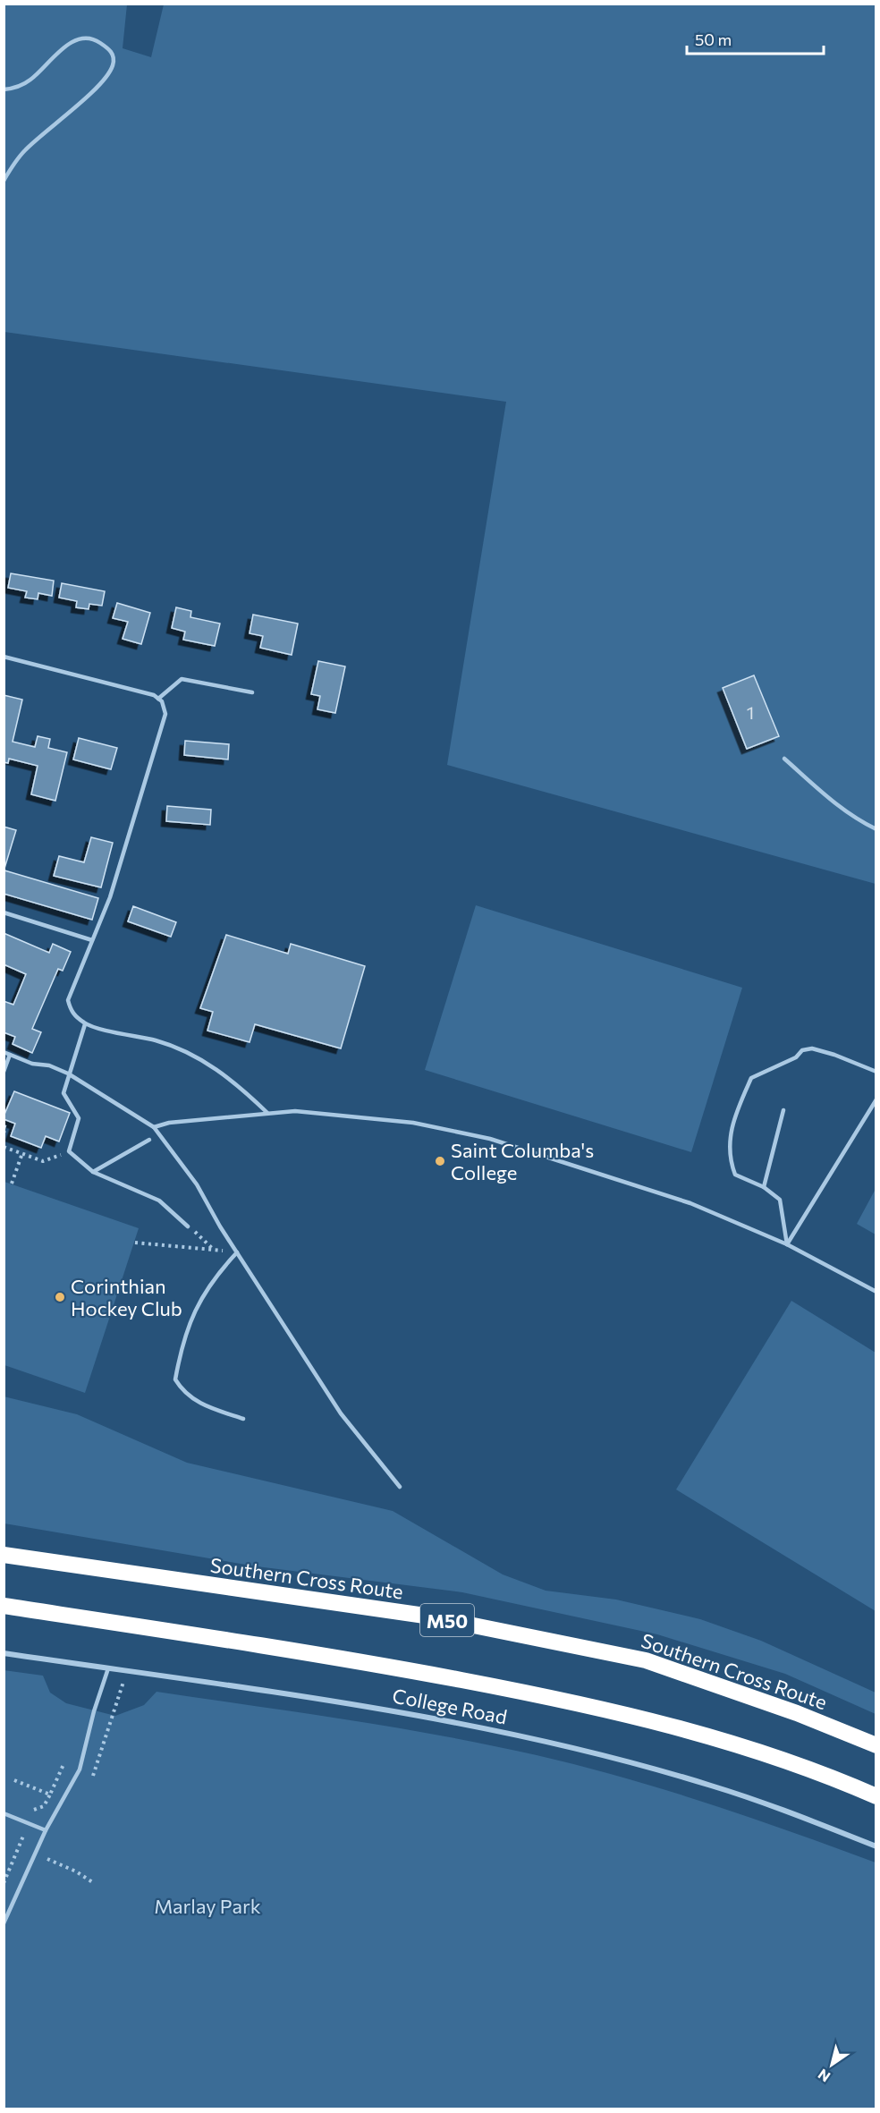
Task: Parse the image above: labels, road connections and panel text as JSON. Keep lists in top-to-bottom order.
{
  "streets": {
    "highway": ["Southern Cross Route", "M50"],
    "street": ["College Road"]
  },
  "parks": ["Marlay Park"],
  "places": ["Saint Columba's College", "Corinthian Hockey Club"],
  "house_numbers": ["1"],
  "scale_bar": "50 m",
  "north": "bottom left"
}
